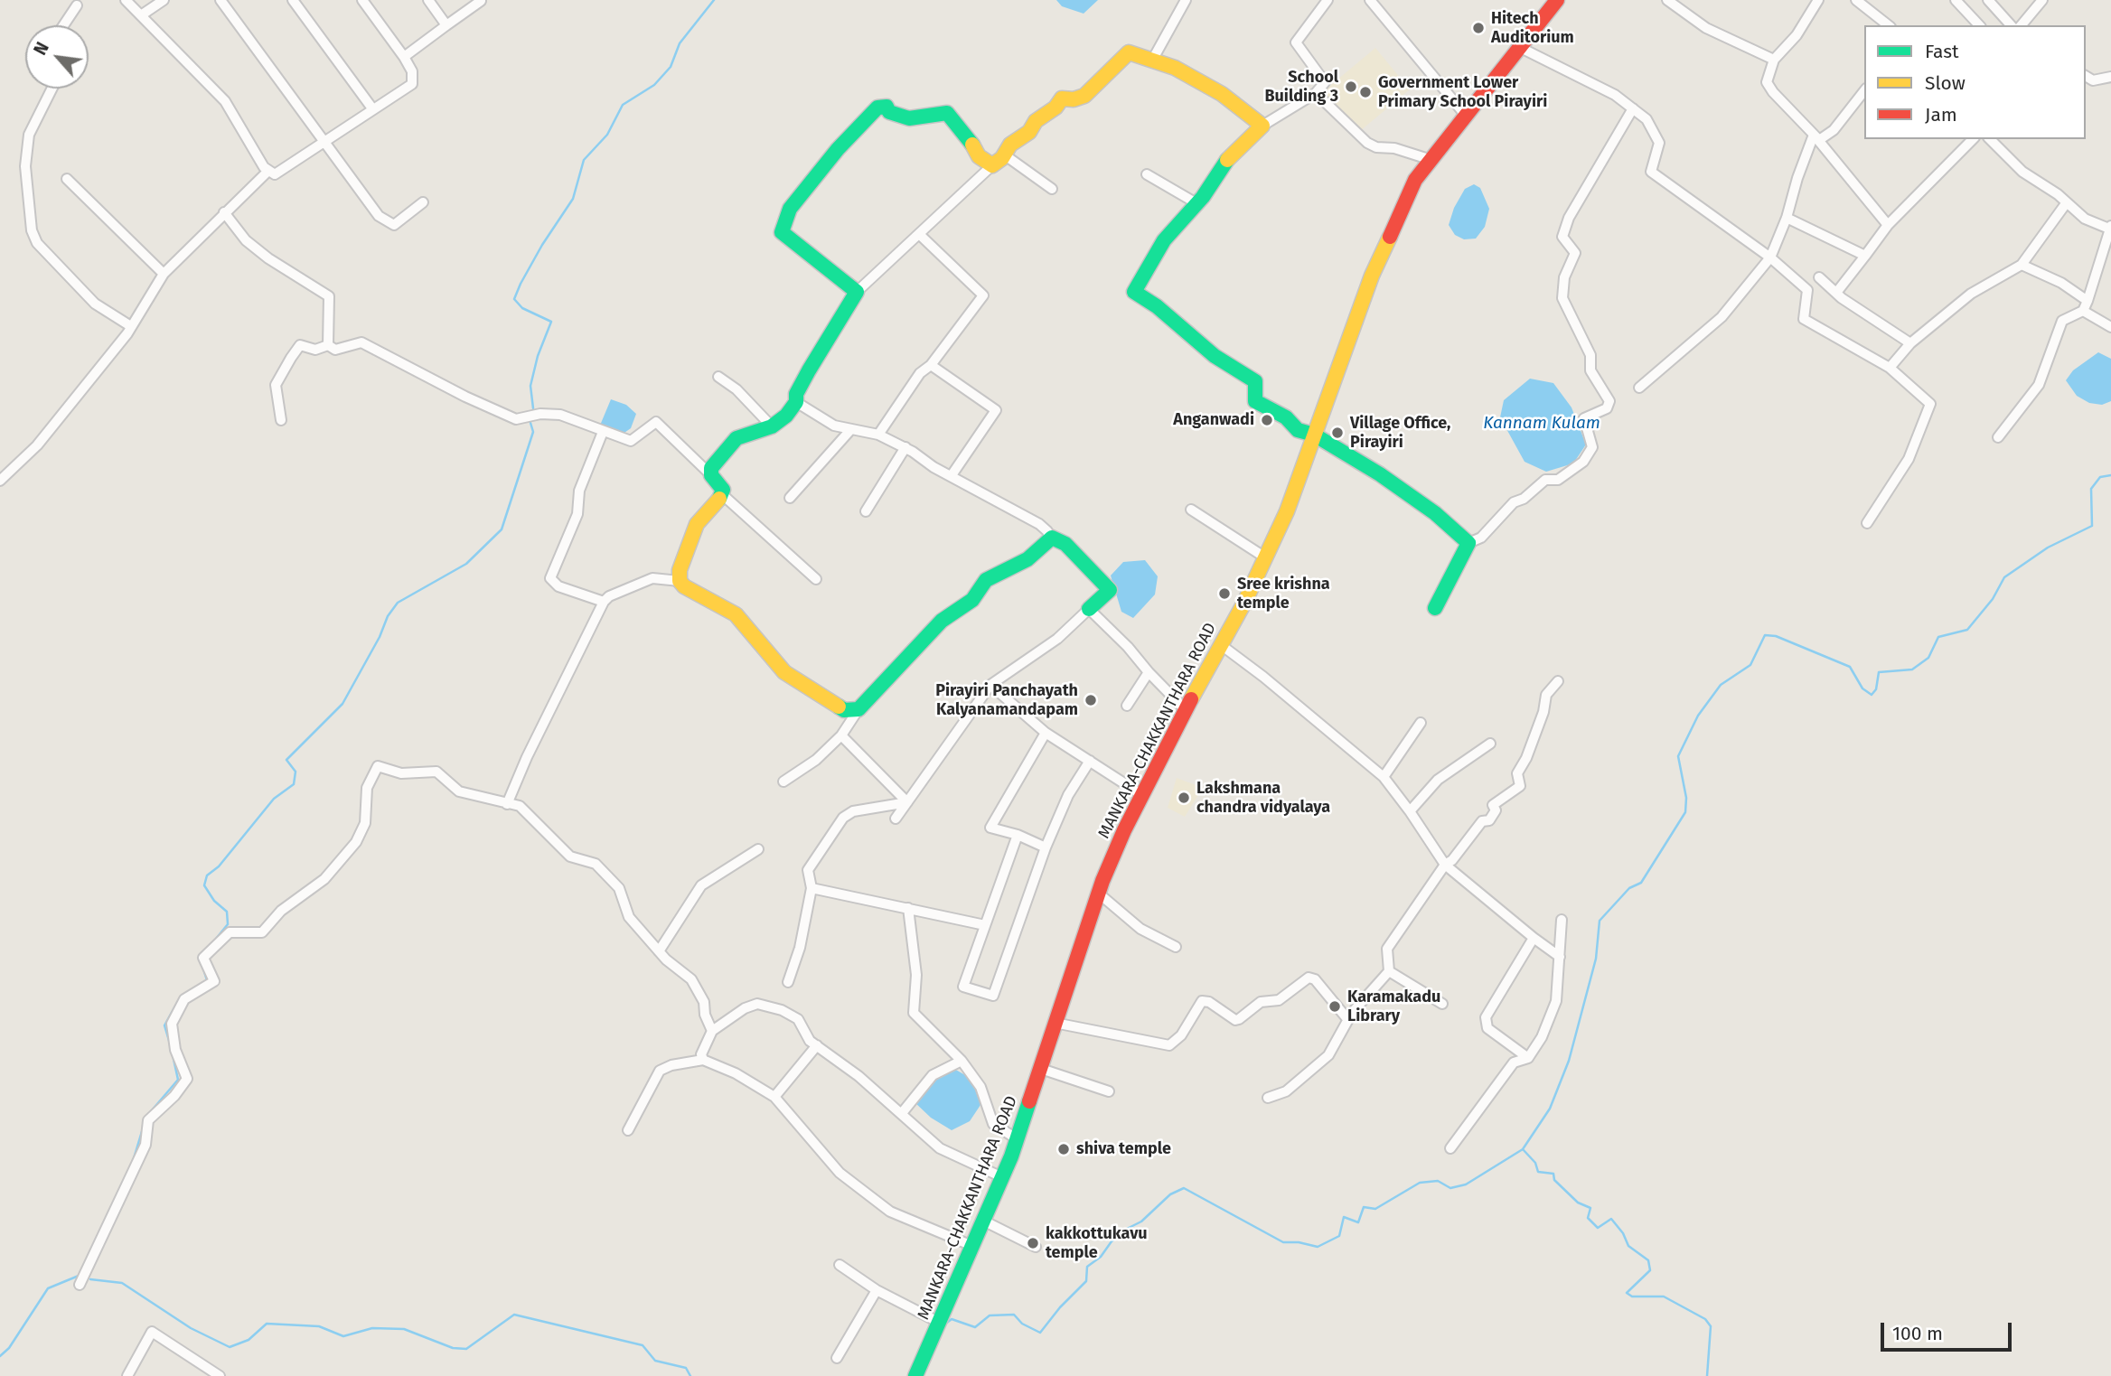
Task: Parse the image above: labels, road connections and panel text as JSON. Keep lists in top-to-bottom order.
{
  "streets": {
    "street": ["MANKARA-CHAKKANTHARA ROAD"]
  },
  "water": ["Kannam Kulam"],
  "places": [
    "Hitech Auditorium",
    "School Building 3",
    "Government Lower Primary School Pirayiri",
    "Anganwadi",
    "Village Office, Pirayiri",
    "Sree krishna temple",
    "Pirayiri Panchayath Kalyanamandapam",
    "Lakshmana chandra vidyalaya",
    "Karamakadu Library",
    "shiva temple",
    "kakkottukavu temple"
  ],
  "legend": ["Fast", "Slow", "Jam"],
  "scale_bar": "100 m",
  "north": "top left"
}
